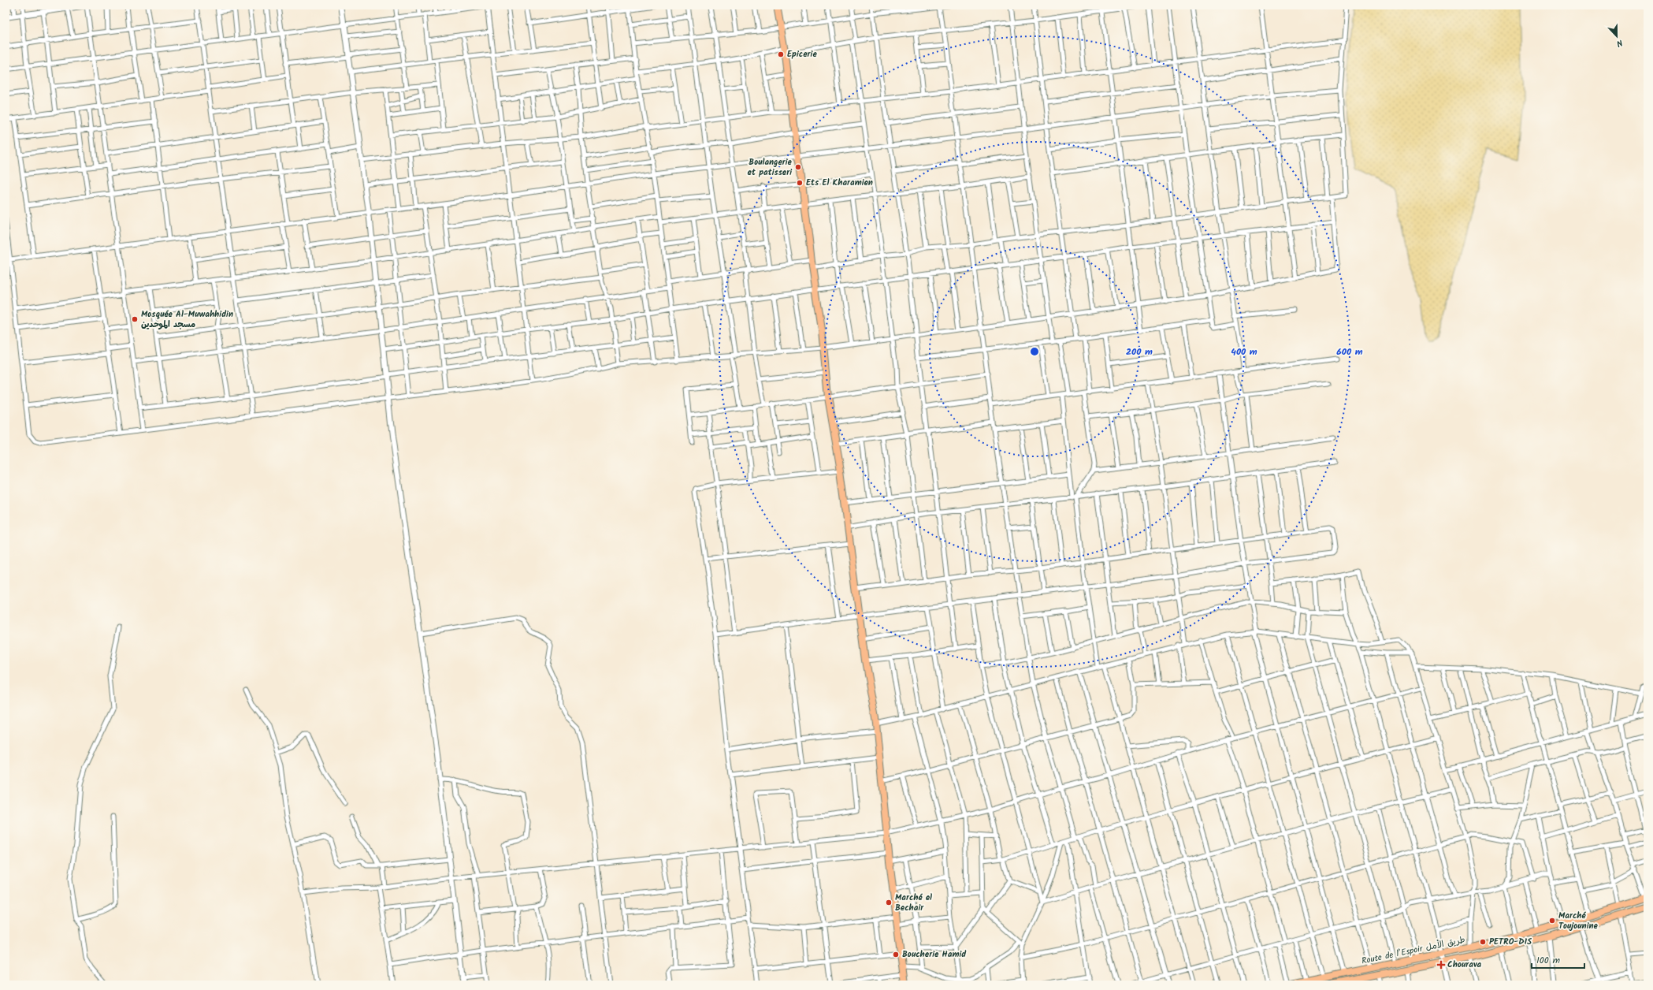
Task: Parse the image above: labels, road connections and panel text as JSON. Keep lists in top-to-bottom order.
{
  "streets": {
    "main road": ["Route de l’Espoir طريق الأمل"]
  },
  "places": {
    "other": [
      "Epicerie",
      "Boulangerie et patisseri",
      "Ets El Kharamien",
      "Mosquée Al-Muwahhidin مسجد الموحدين",
      "Marché el Bechair",
      "Marché Toujounine",
      "PETRO-DIS",
      "Boucherie Hamid"
    ],
    "health": ["Chourava"]
  },
  "scale_bar": "100 m",
  "north": "bottom",
  "rings": ["200 m", "400 m", "600 m"]
}
